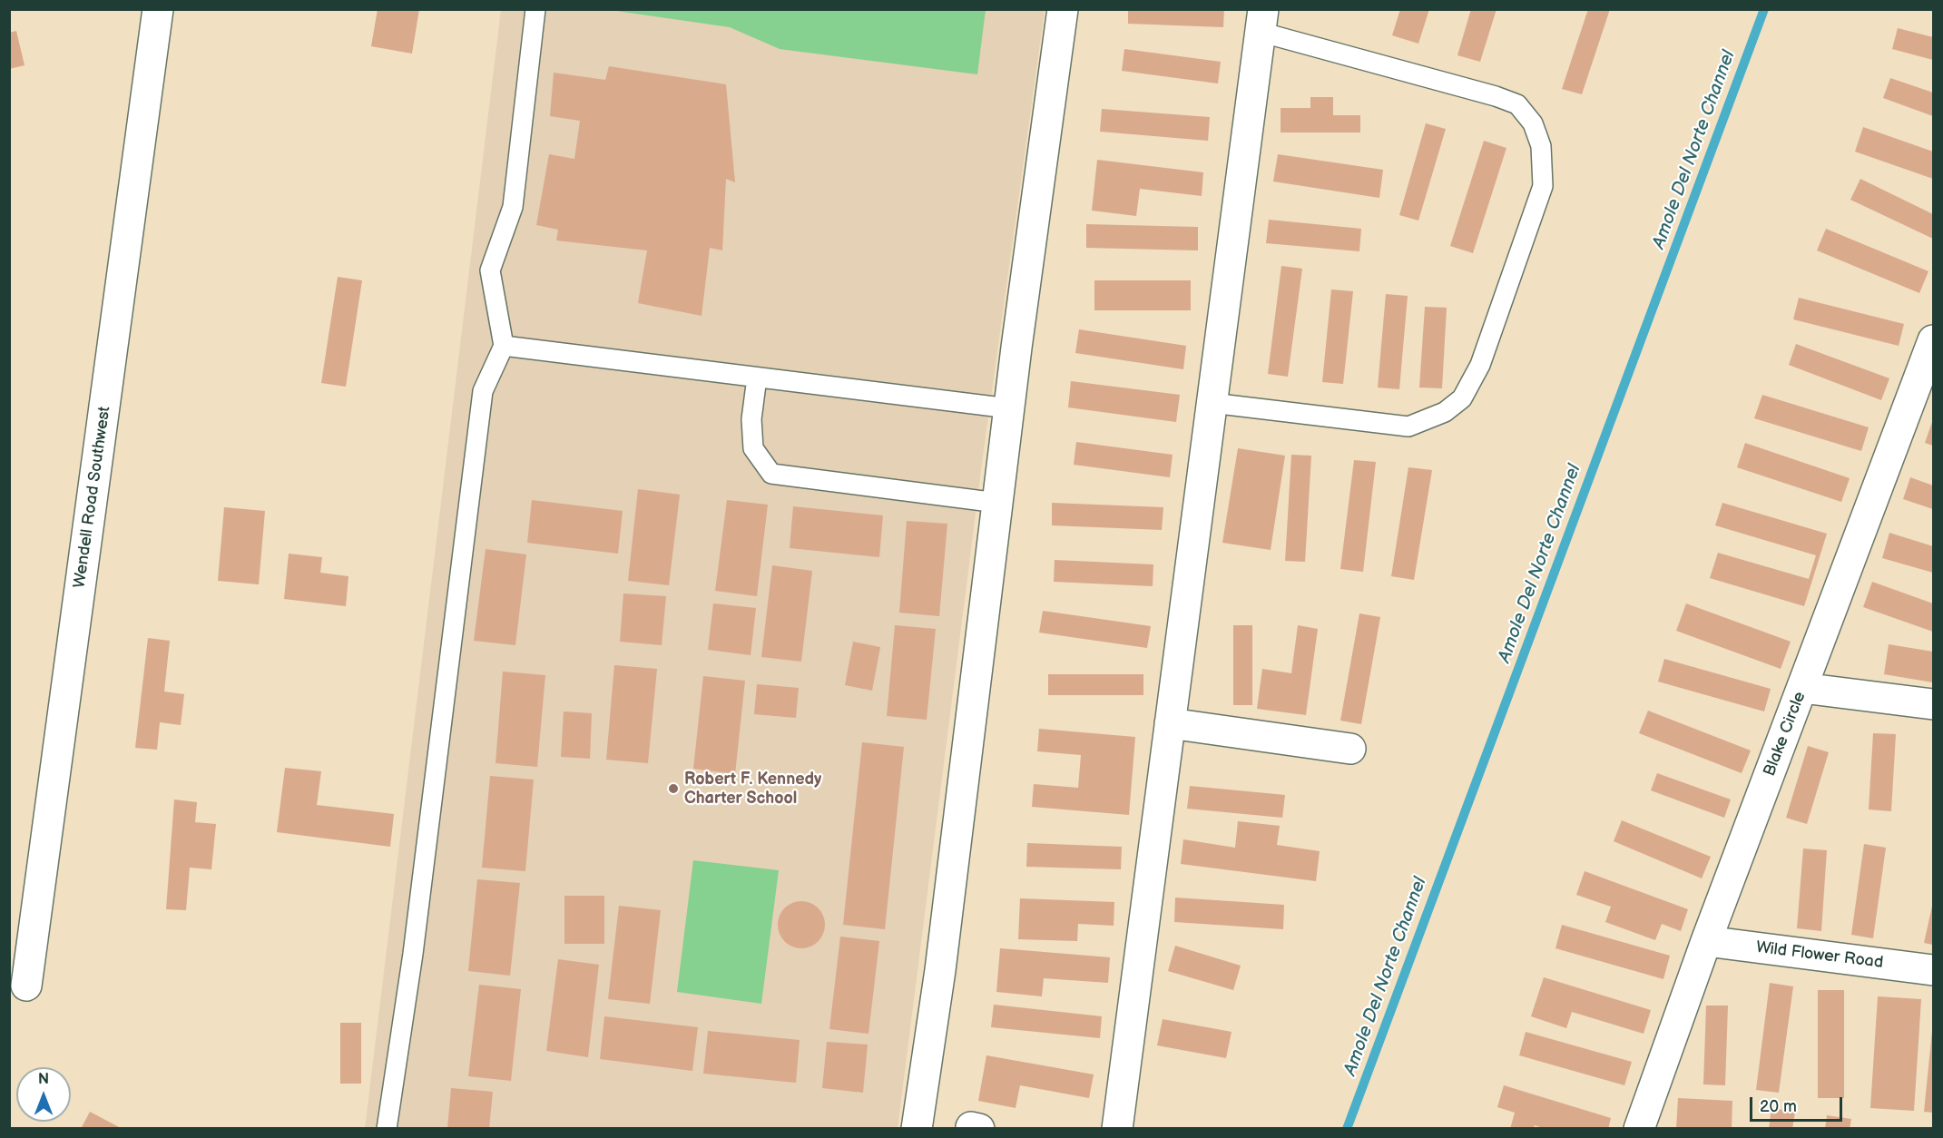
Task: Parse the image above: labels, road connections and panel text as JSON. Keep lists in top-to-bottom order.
{
  "streets": {
    "street": ["Wendell Road Southwest", "Blake Circle", "Wild Flower Road"]
  },
  "crossings": [
    ["Blake Circle", "Wild Flower Road"]
  ],
  "water": ["Amole Del Norte Channel"],
  "places": ["Robert F. Kennedy Charter School"],
  "scale_bar": "20 m",
  "north": "top"
}
